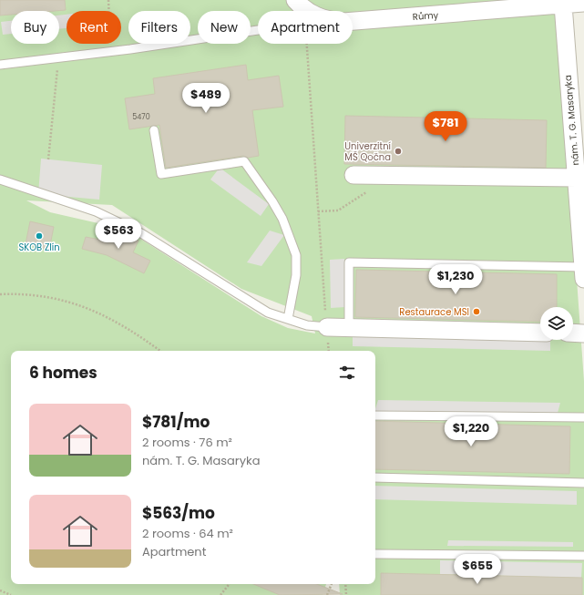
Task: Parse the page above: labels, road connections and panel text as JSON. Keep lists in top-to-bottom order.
{
  "streets": {
    "street": ["Růmy", "nám. T. G. Masaryka"]
  },
  "crossings": [
    ["Růmy", "nám. T. G. Masaryka"]
  ],
  "places": ["Univerzitní MŠ Qočna", "SKOB Zlín", "Restaurace MSI"],
  "house_numbers": ["5470"],
  "page": {
    "chip": [
      "Buy",
      "Rent",
      "Filters",
      "New",
      "Apartment"
    ],
    "price": [
      "$489",
      "$781",
      "$563",
      "$1,230",
      "$1,220",
      "$655"
    ],
    "heading": "6 homes",
    "list": [
      {
        "name": "$781/mo",
        "note": "2 rooms · 76 m² · nám. T. G. Masaryka"
      },
      {
        "name": "$563/mo",
        "note": "2 rooms · 64 m² · Apartment"
      }
    ]
  }
}
